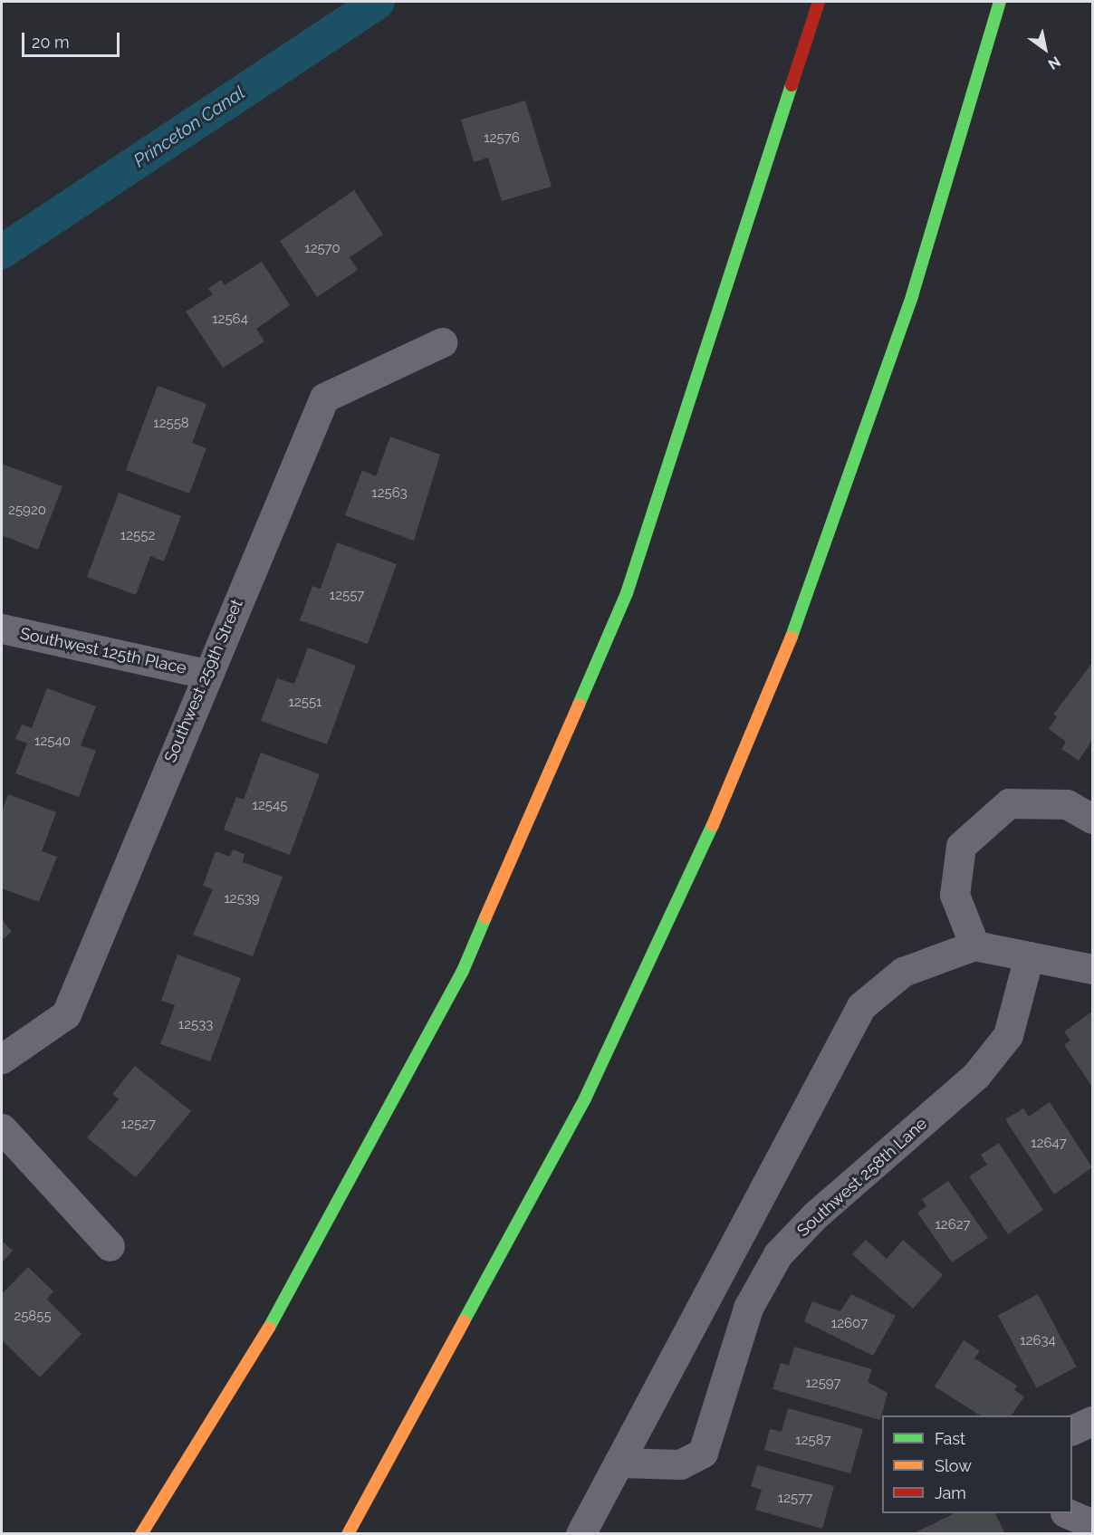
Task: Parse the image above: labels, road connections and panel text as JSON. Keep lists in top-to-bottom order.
{
  "streets": {
    "street": ["Southwest 125th Place", "Southwest 259th Street", "Southwest 258th Lane"]
  },
  "crossings": [
    ["Southwest 125th Place", "Southwest 259th Street"]
  ],
  "water": ["Princeton Canal"],
  "house_numbers": [
    "12576",
    "12570",
    "12564",
    "12558",
    "12563",
    "25920",
    "12552",
    "12557",
    "12551",
    "12540",
    "12545",
    "12539",
    "12533",
    "12527",
    "12647",
    "12627",
    "25855",
    "12607",
    "12634",
    "12597",
    "12587",
    "12577"
  ],
  "legend": ["Fast", "Slow", "Jam"],
  "scale_bar": "20 m",
  "north": "bottom right"
}
